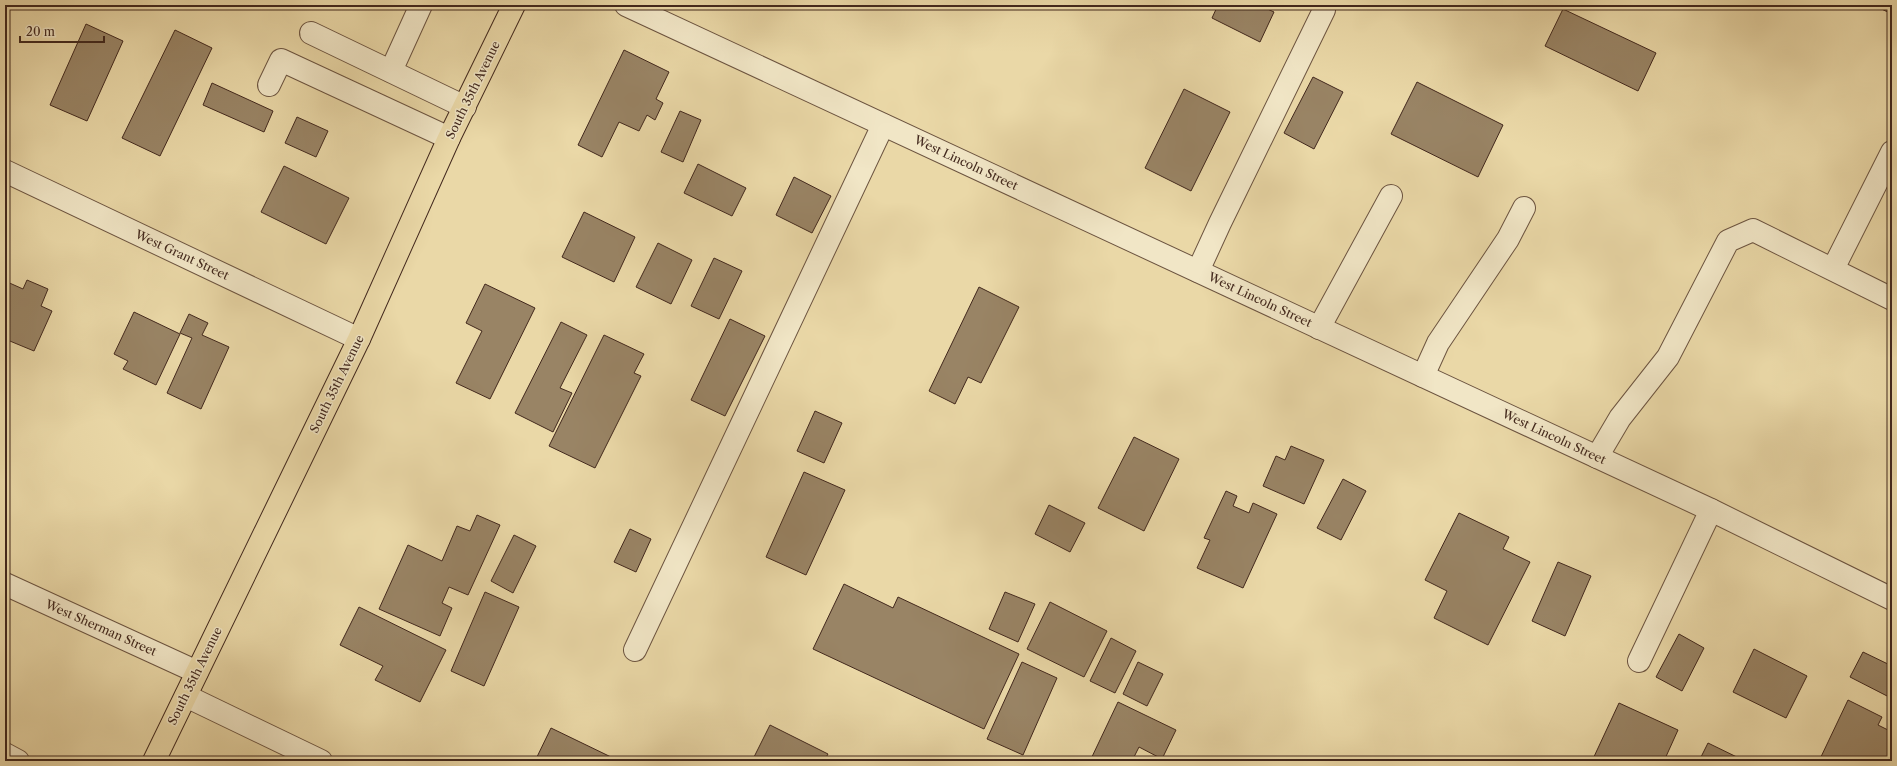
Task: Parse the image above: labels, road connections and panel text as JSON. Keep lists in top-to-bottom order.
{
  "streets": {
    "main road": ["South 35th Avenue"],
    "street": ["West Lincoln Street", "West Grant Street", "West Sherman Street"]
  },
  "crossings": [
    ["South 35th Avenue", "West Grant Street"],
    ["South 35th Avenue", "West Sherman Street"]
  ],
  "scale_bar": "20 m"
}
